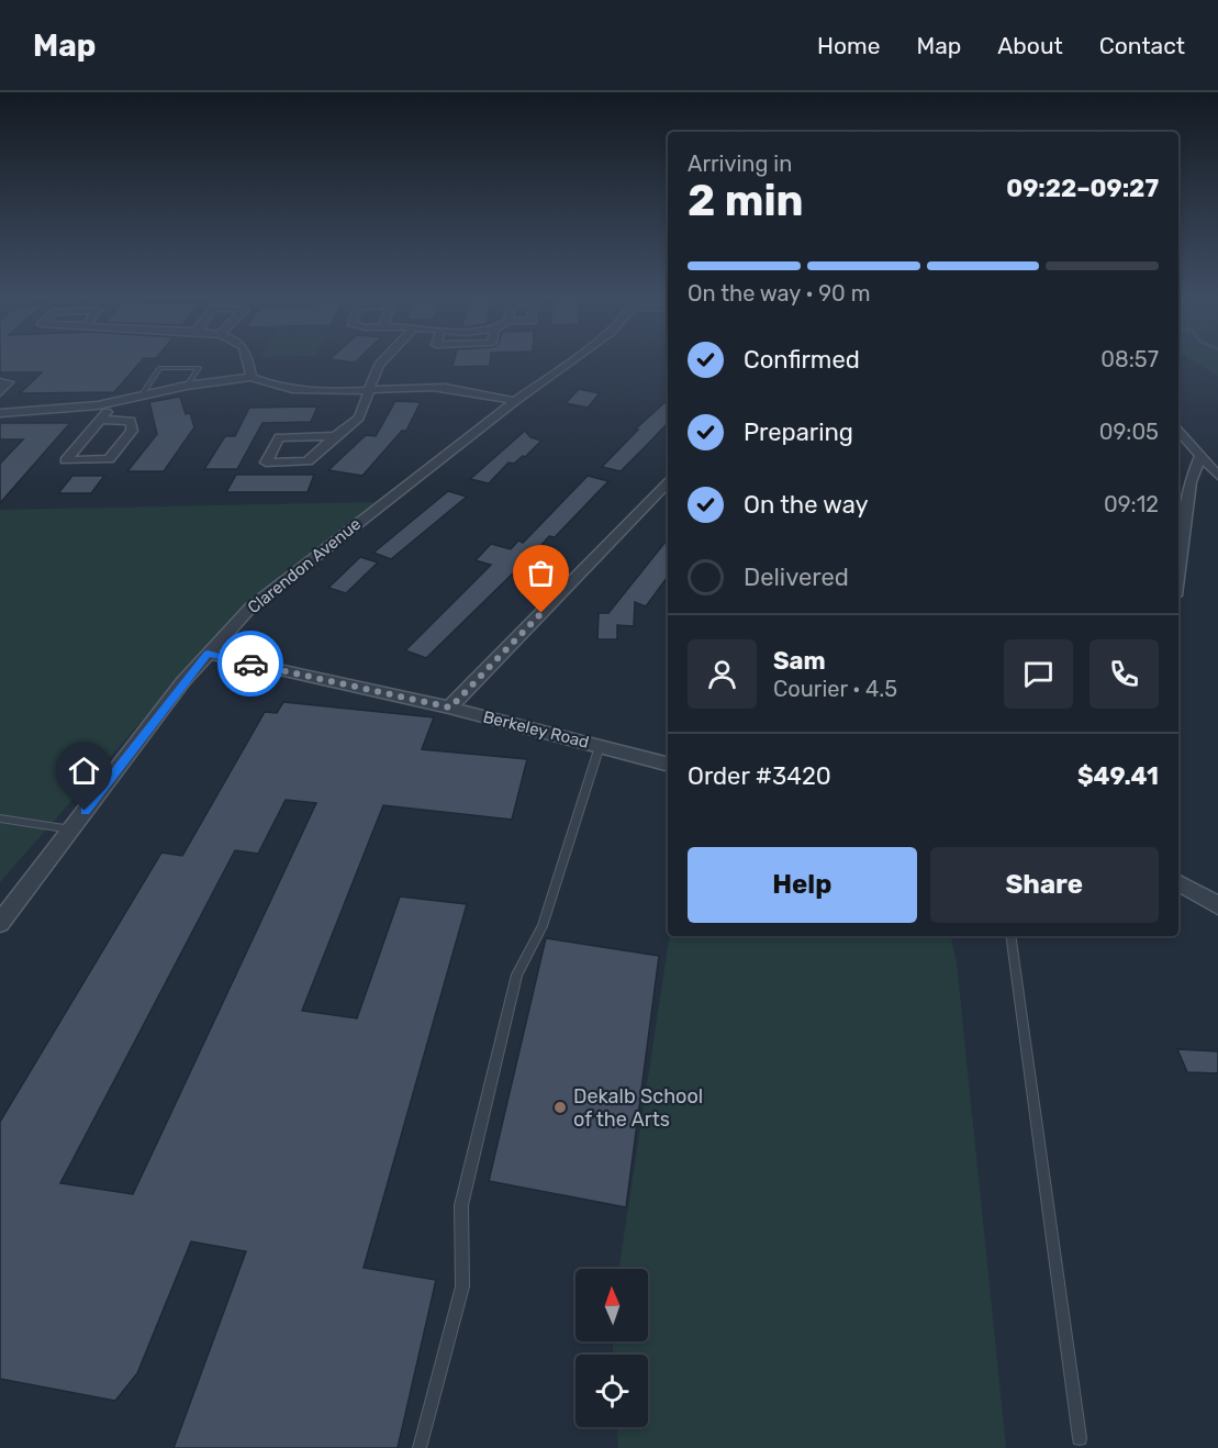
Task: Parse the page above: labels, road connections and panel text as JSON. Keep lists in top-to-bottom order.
{
  "streets": {
    "street": ["Clarendon Avenue", "Berkeley Road"]
  },
  "crossings": [
    ["Clarendon Avenue", "Berkeley Road"]
  ],
  "places": ["Dekalb School of the Arts"],
  "north": "top",
  "page": {
    "header": "Map",
    "nav": [
      "Home",
      "Map",
      "About",
      "Contact"
    ],
    "heading": ["2 min", "Arriving in", "09:22–09:27"],
    "panel": [
      "Sam",
      "Courier · 4.5",
      "Order #3420",
      "$49.41"
    ],
    "bar": "On the way · 90 m",
    "list": [
      ["Confirmed", "08:57"],
      ["Preparing", "09:05"],
      ["On the way", "09:12"],
      "Delivered"
    ],
    "buttons": ["Help", "Share"]
  }
}
